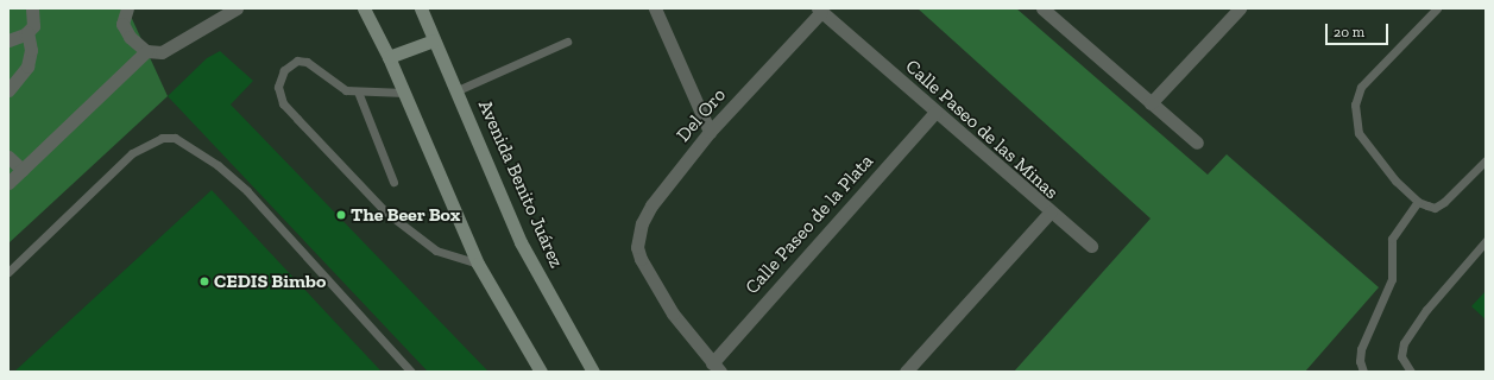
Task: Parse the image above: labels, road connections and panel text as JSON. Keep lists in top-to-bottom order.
{
  "streets": {
    "main road": ["Avenida Benito Juárez"],
    "street": ["Del Oro", "Calle Paseo de las Minas", "Calle Paseo de la Plata"]
  },
  "crossings": [
    ["Del Oro", "Calle Paseo de las Minas"],
    ["Del Oro", "Calle Paseo de la Plata"],
    ["Calle Paseo de las Minas", "Calle Paseo de la Plata"]
  ],
  "places": ["The Beer Box", "CEDIS Bimbo"],
  "scale_bar": "20 m"
}
